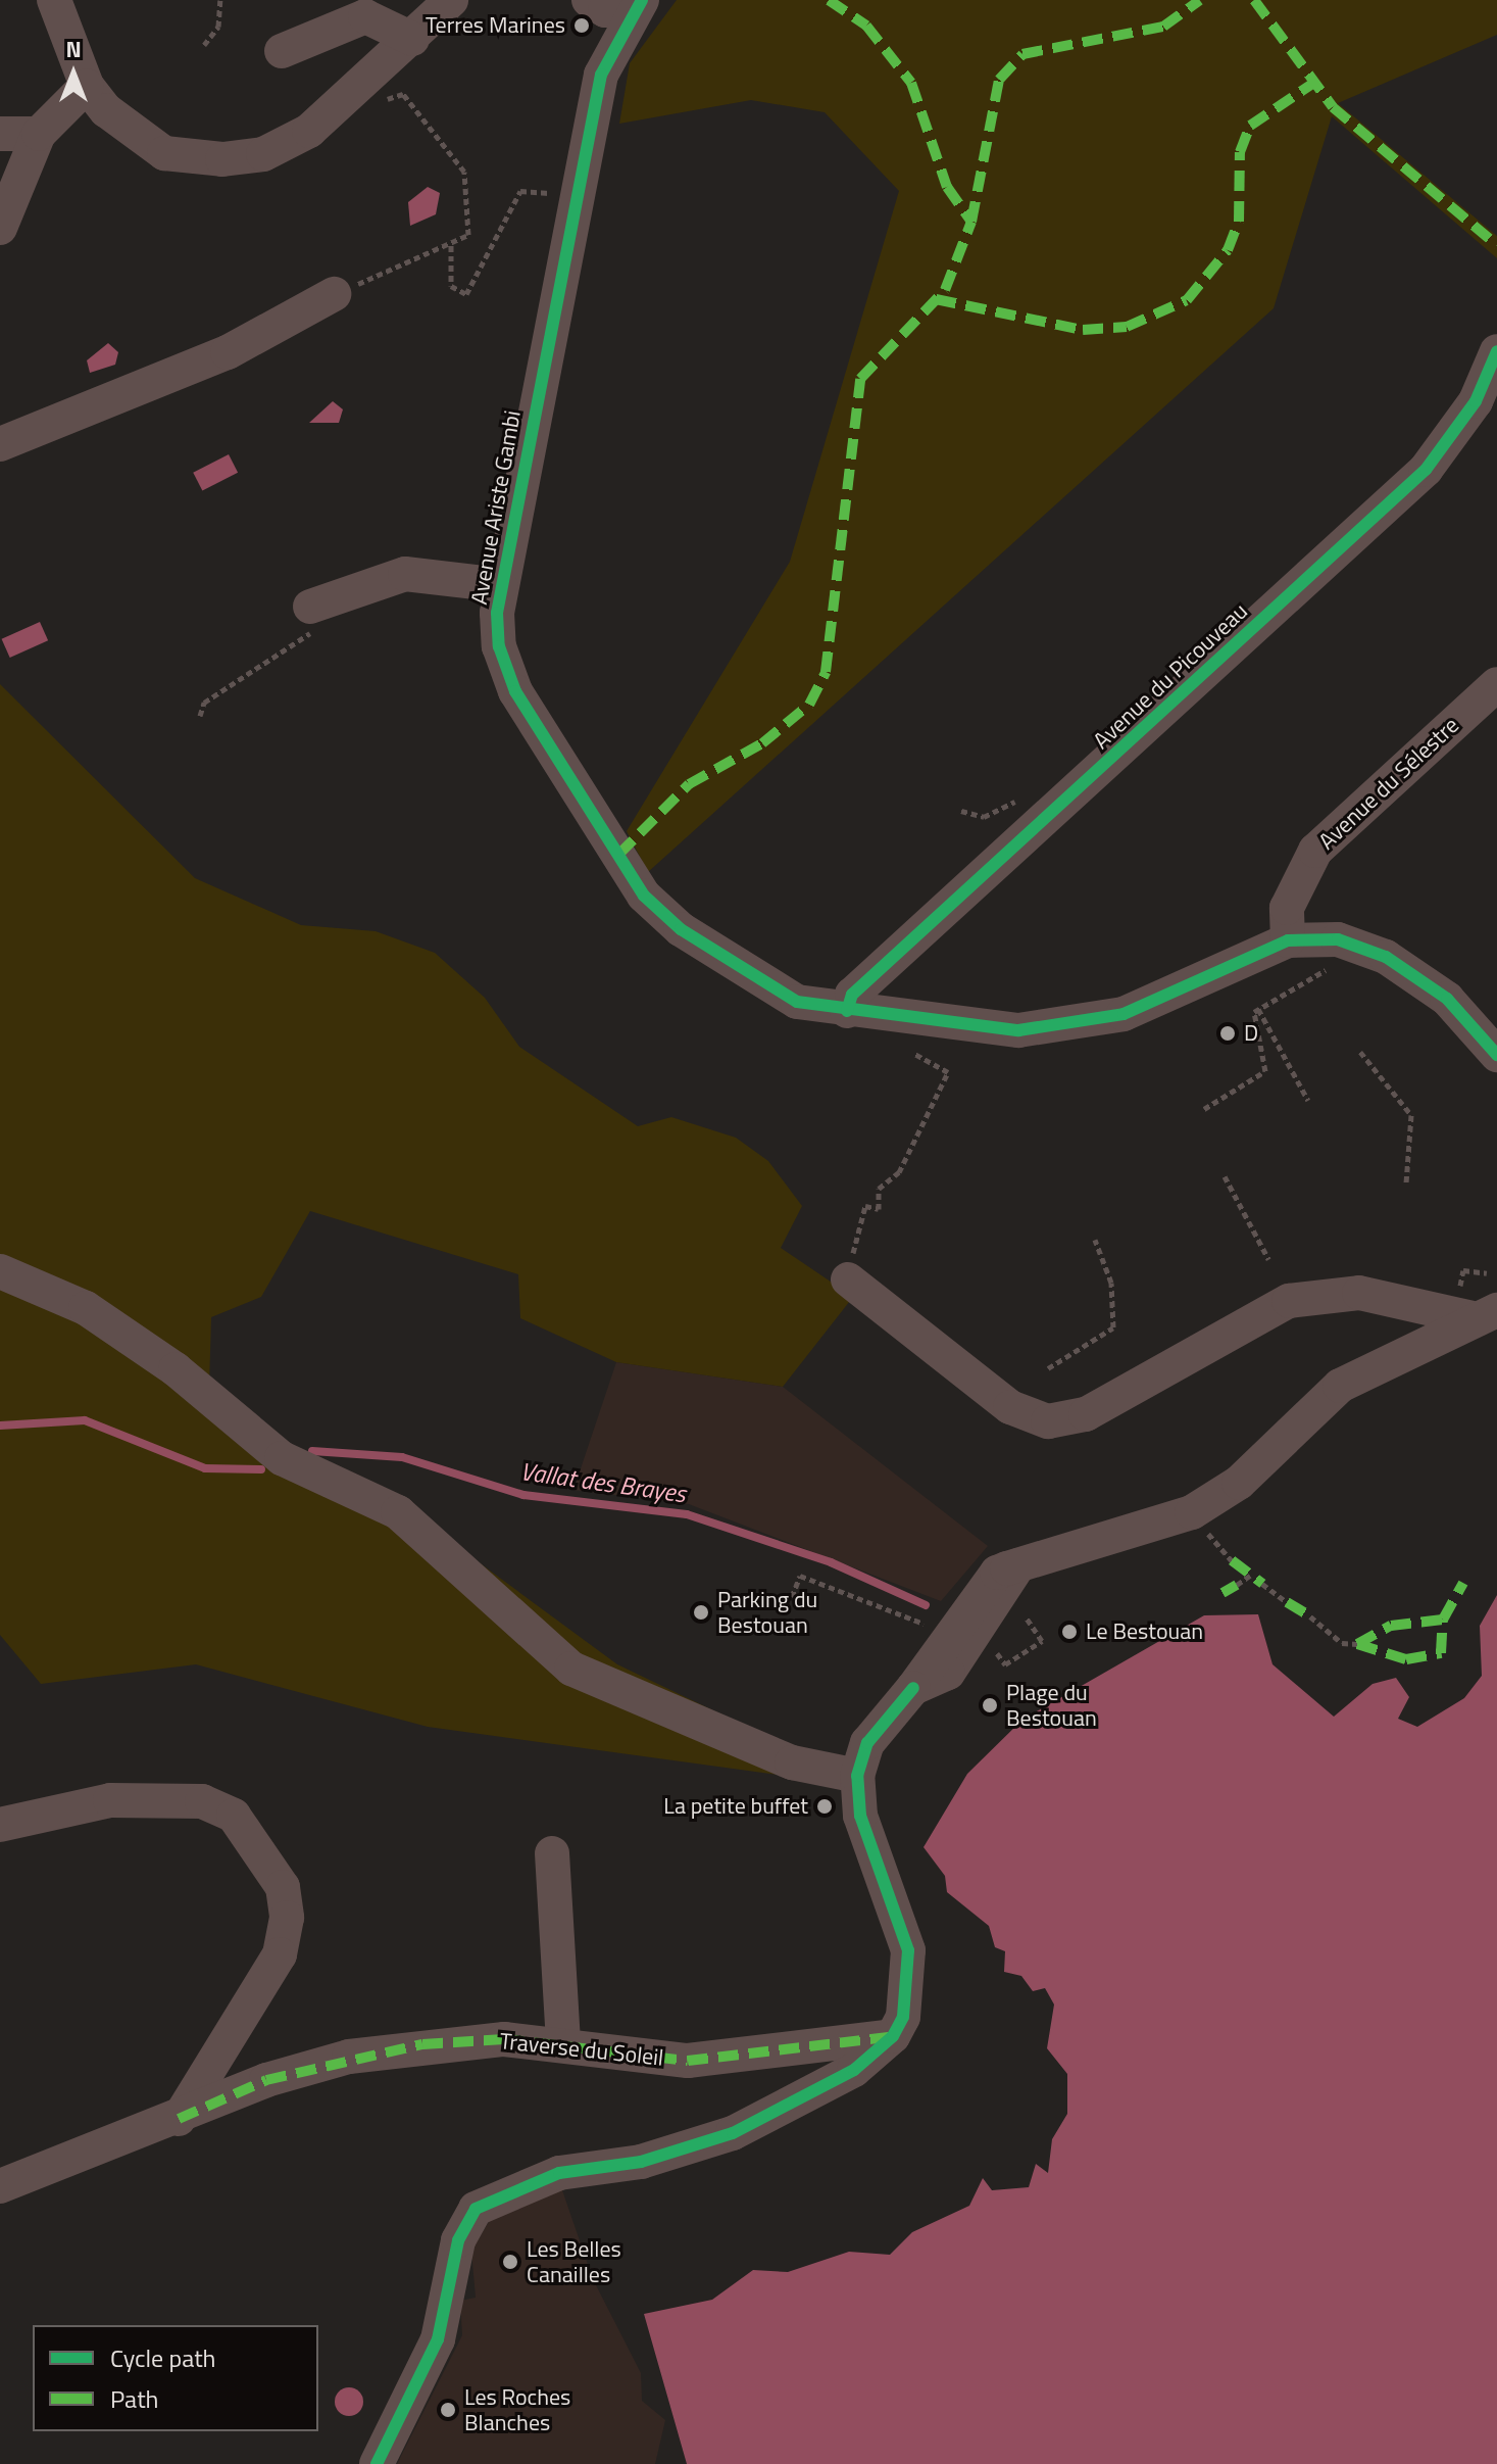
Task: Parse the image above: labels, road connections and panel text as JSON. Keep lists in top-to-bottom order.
{
  "streets": {
    "street": [
      "Avenue Ariste Gambi",
      "Avenue du Picouveau",
      "Avenue du Sélestre",
      "Traverse du Soleil"
    ]
  },
  "crossings": [
    ["Avenue Ariste Gambi", "Avenue du Picouveau"],
    ["Avenue Ariste Gambi", "Avenue du Sélestre"]
  ],
  "water": ["Vallat des Brayes"],
  "places": [
    "Terres Marines",
    "D",
    "Parking du Bestouan",
    "Le Bestouan",
    "Plage du Bestouan",
    "La petite buffet",
    "Les Belles Canailles",
    "Les Roches Blanches"
  ],
  "legend": ["Cycle path", "Path"],
  "north": "top"
}
